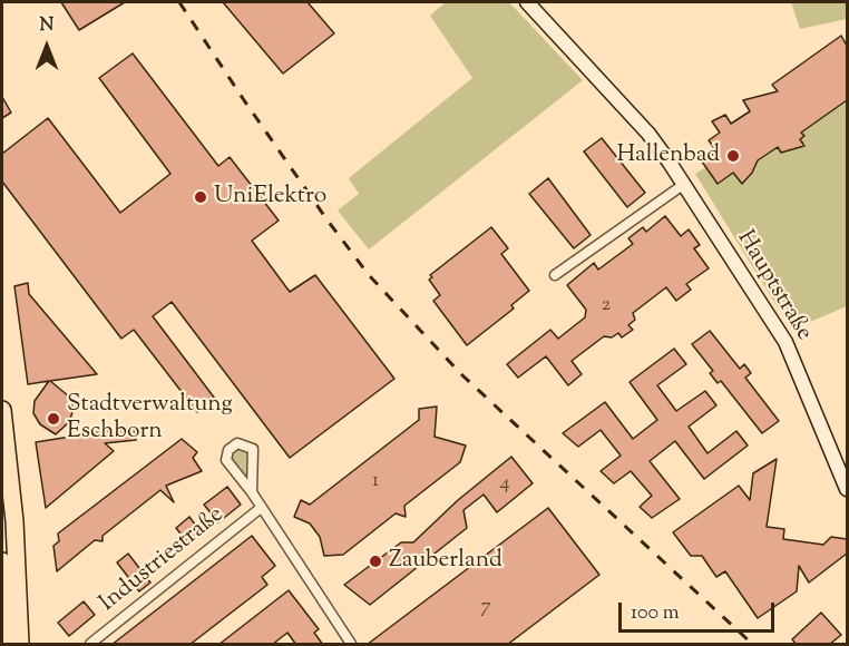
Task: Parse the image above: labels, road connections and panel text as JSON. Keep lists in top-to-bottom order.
{
  "streets": {
    "street": ["Hauptstraße", "Industriestraße"]
  },
  "places": [
    "Hallenbad",
    "UniElektro",
    "Stadtverwaltung Eschborn",
    "Zauberland"
  ],
  "house_numbers": [
    "2",
    "1",
    "4",
    "7"
  ],
  "scale_bar": "100 m",
  "north": "top"
}
